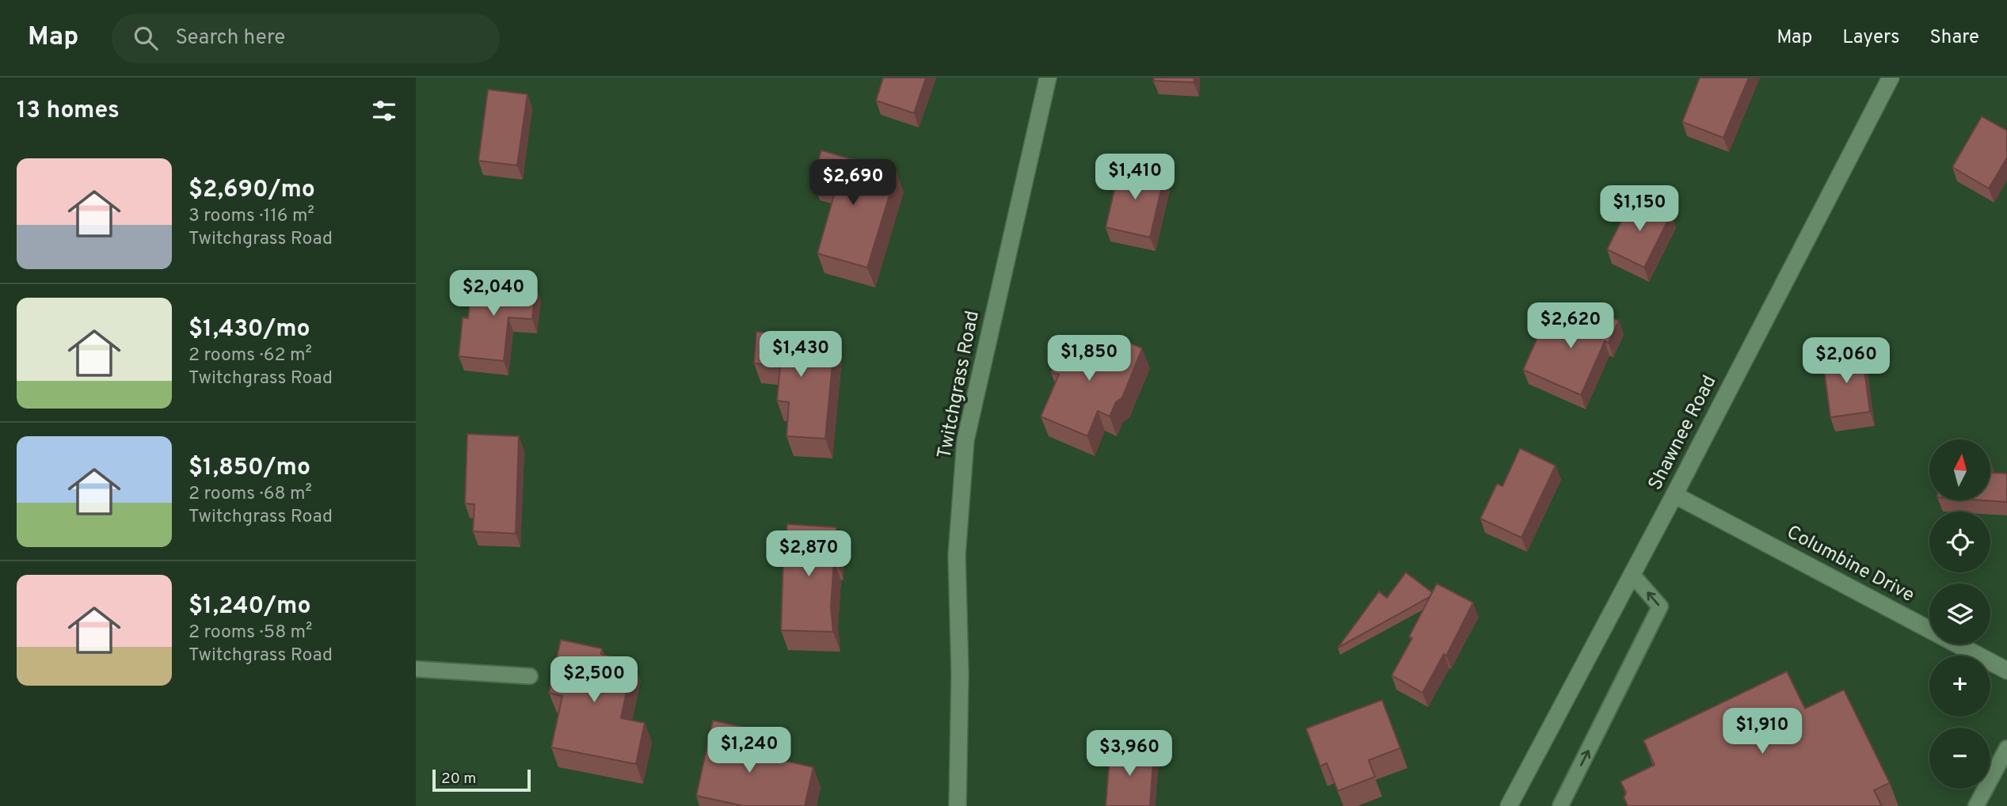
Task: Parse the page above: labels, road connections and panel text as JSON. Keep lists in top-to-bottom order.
{
  "streets": {
    "street": ["Twitchgrass Road", "Shawnee Road", "Columbine Drive"]
  },
  "crossings": [
    ["Shawnee Road", "Columbine Drive"]
  ],
  "scale_bar": "20 m",
  "north": "top",
  "page": {
    "header": "Map",
    "search": "Search here",
    "nav": ["Map", "Layers", "Share"],
    "heading": "13 homes",
    "list": [
      {
        "name": "$2,690/mo",
        "note": "3 rooms · 116 m² · Twitchgrass Road"
      },
      {
        "name": "$1,430/mo",
        "note": "2 rooms · 62 m² · Twitchgrass Road"
      },
      {
        "name": "$1,850/mo",
        "note": "2 rooms · 68 m² · Twitchgrass Road"
      },
      {
        "name": "$1,240/mo",
        "note": "2 rooms · 58 m² · Twitchgrass Road"
      }
    ],
    "price": [
      "$1,410",
      "$2,690",
      "$1,150",
      "$2,040",
      "$2,620",
      "$1,430",
      "$1,850",
      "$2,060",
      "$2,870",
      "$2,500",
      "$1,910",
      "$1,240",
      "$3,960"
    ],
    "map_buttons": ["+", "−"],
    "scale": "20 m"
  }
}
